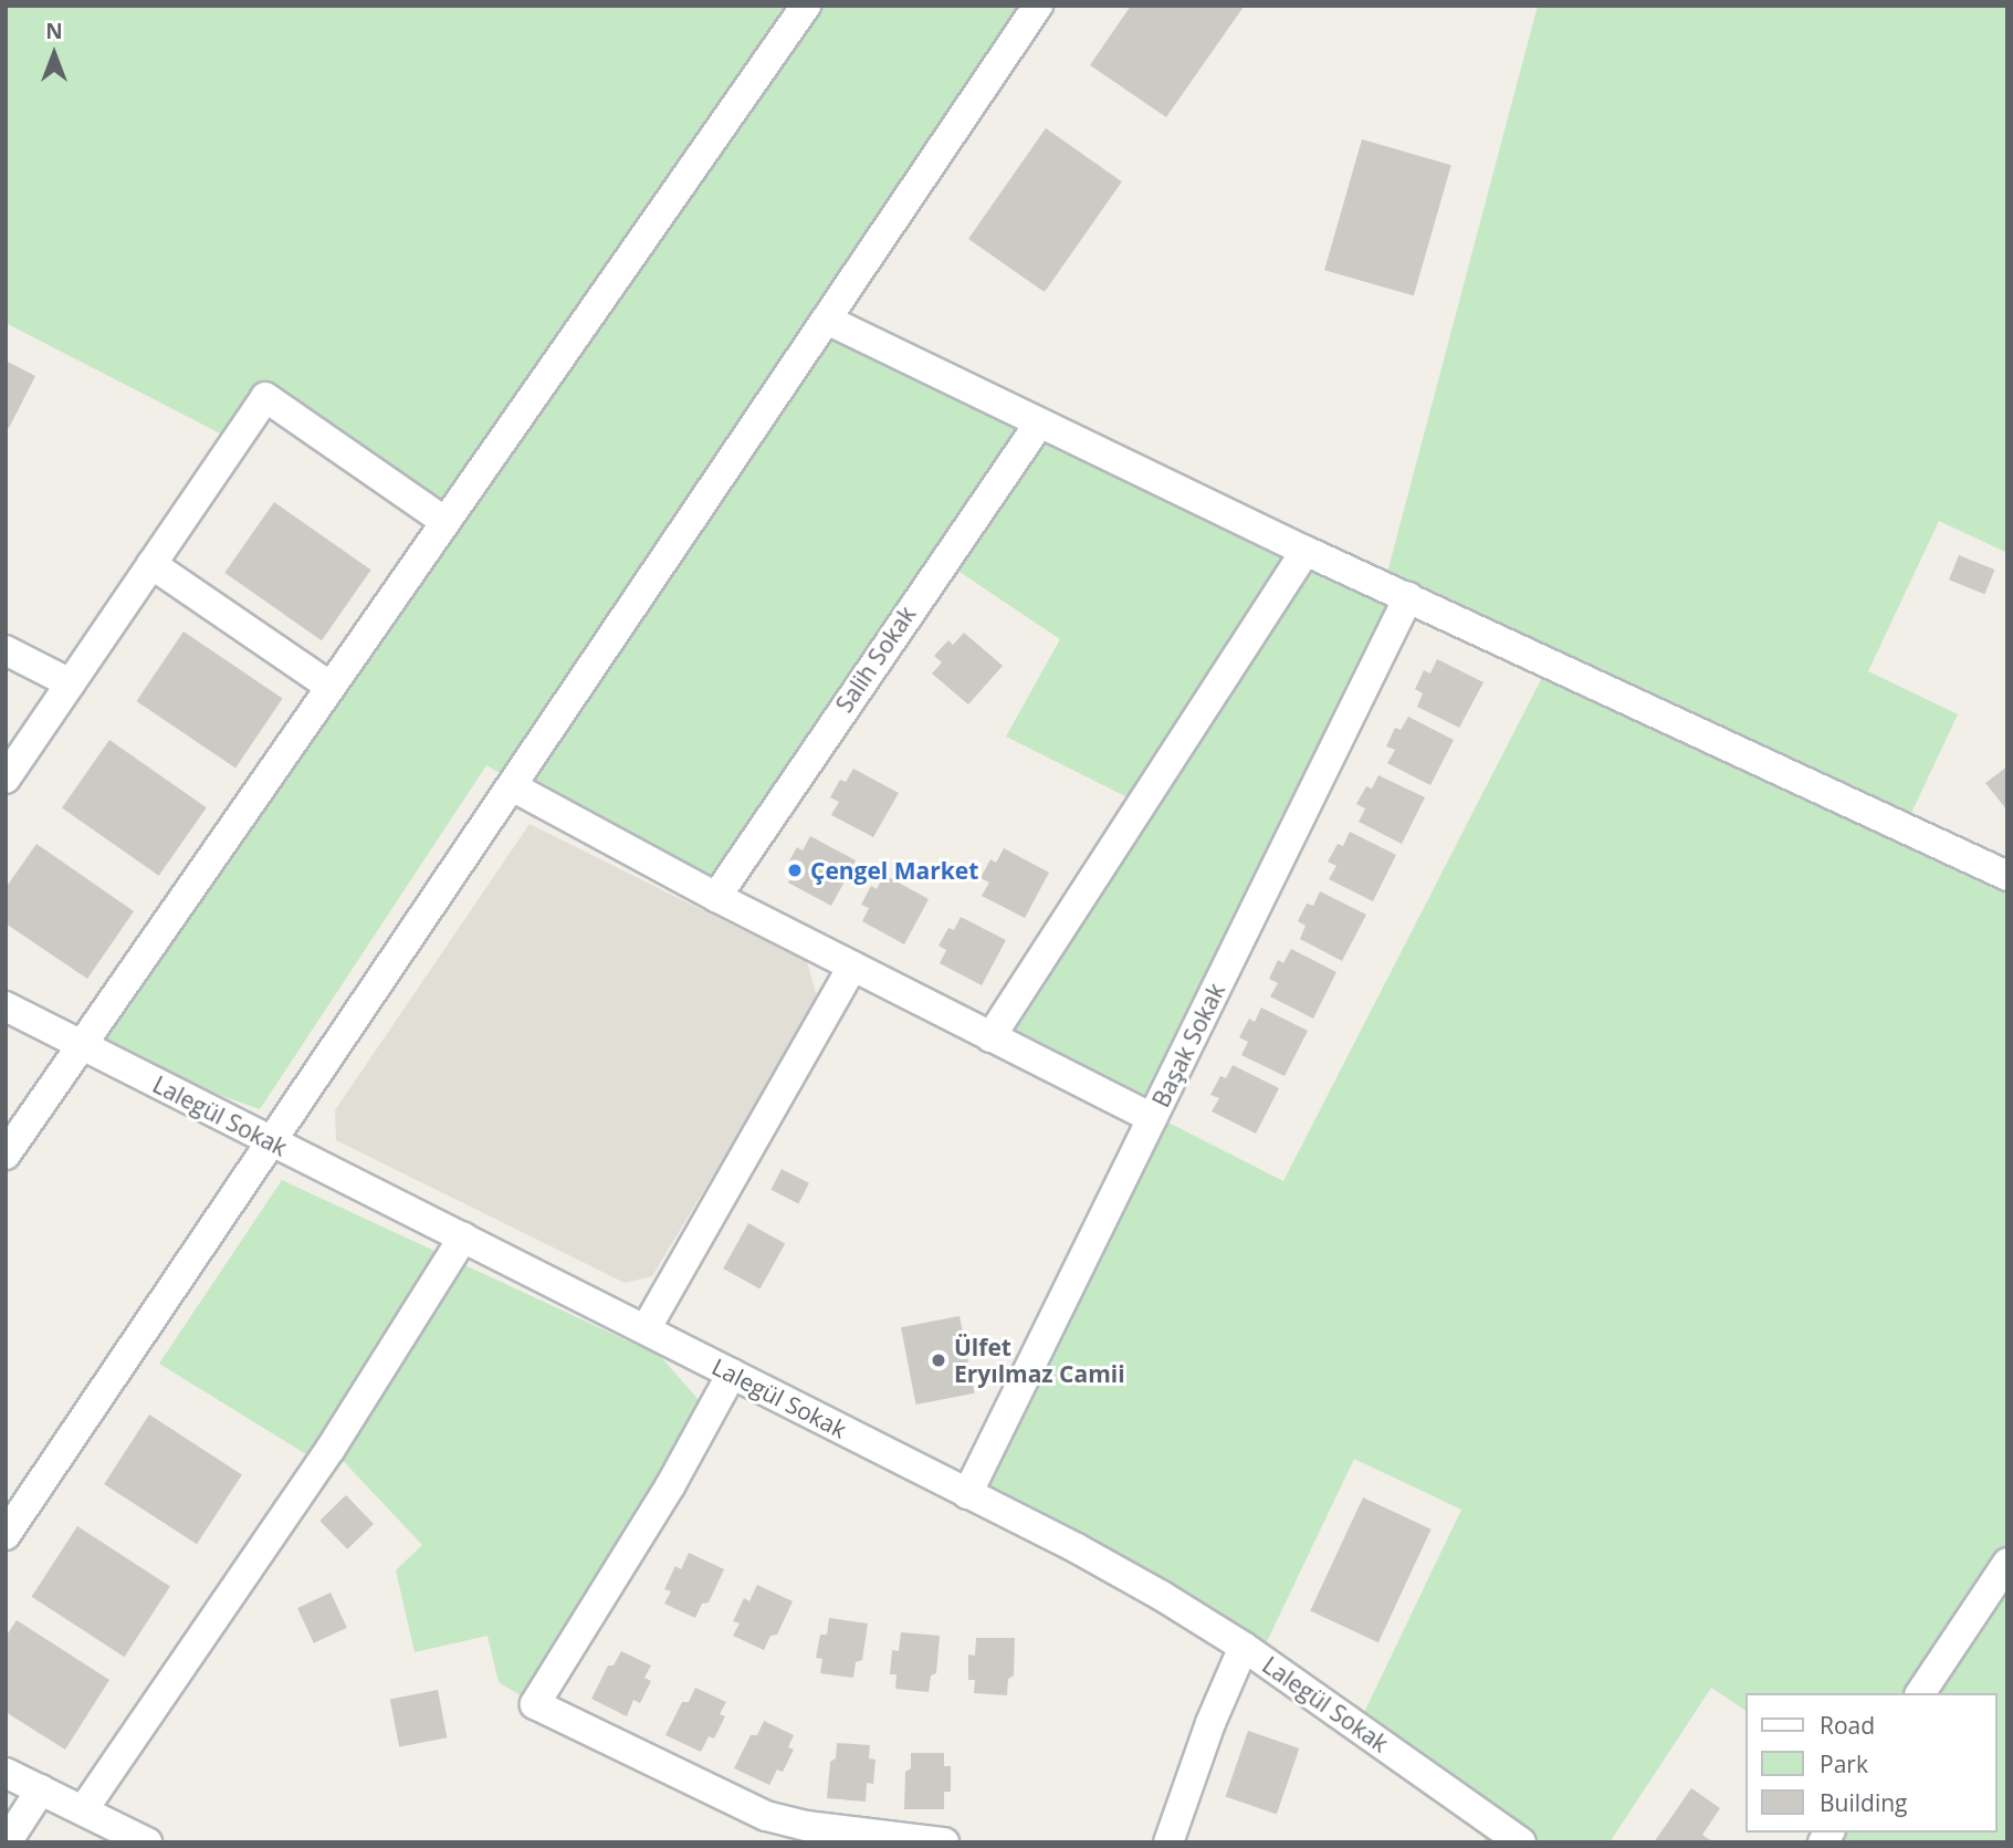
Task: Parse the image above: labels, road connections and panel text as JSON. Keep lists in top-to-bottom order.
{
  "streets": {
    "street": ["Salih Sokak", "Başak Sokak", "Lalegül Sokak"]
  },
  "crossings": [
    ["Başak Sokak", "Lalegül Sokak"]
  ],
  "places": ["Çengel Market", "Ülfet Eryılmaz Camii"],
  "legend": ["Road", "Park", "Building"],
  "north": "top"
}
